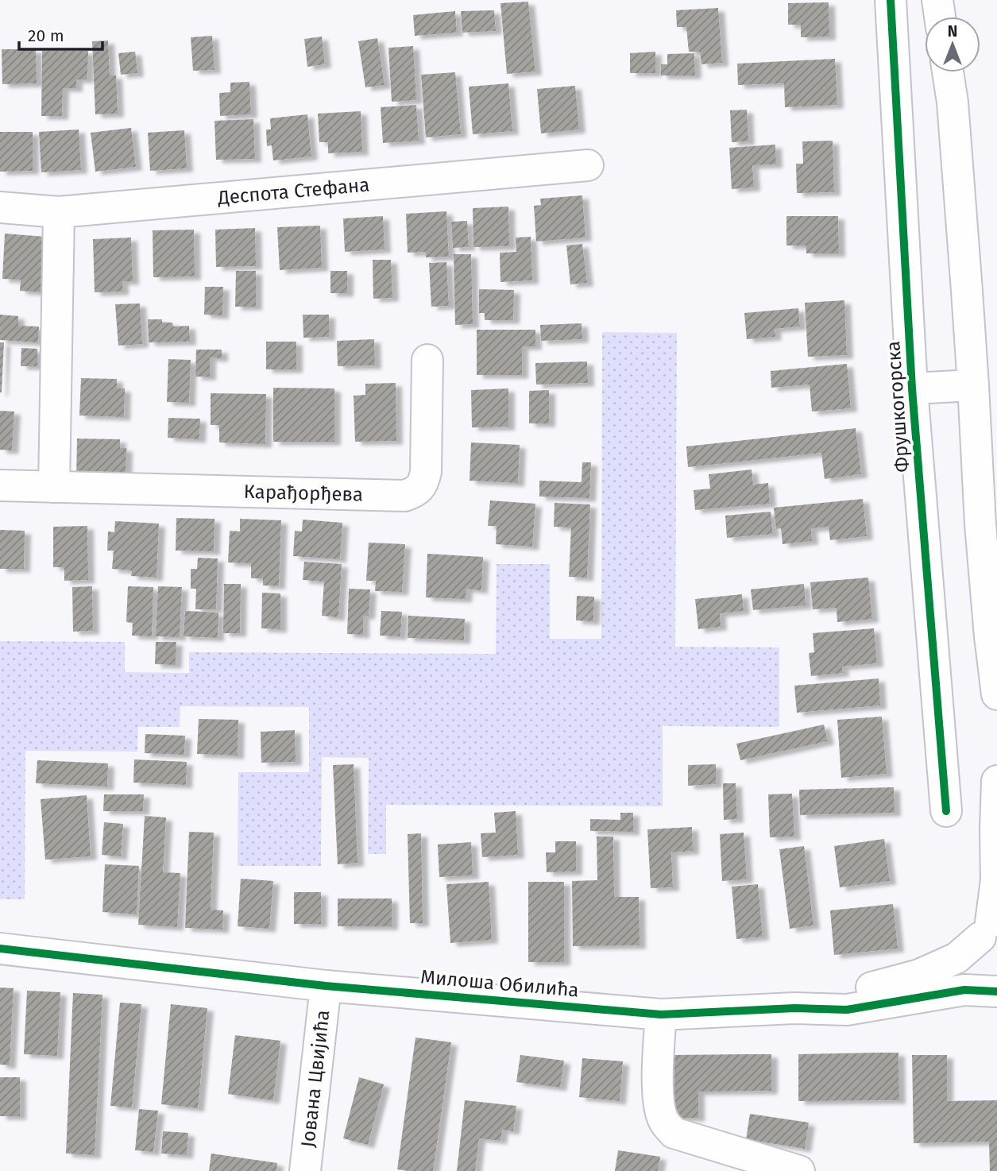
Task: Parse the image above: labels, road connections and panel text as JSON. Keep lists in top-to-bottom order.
{
  "streets": {
    "street": [
      "Деспота Стефана",
      "Фрушкогорска",
      "Карађорђева",
      "Милоша Обилића",
      "Јована Цвијића"
    ]
  },
  "crossings": [
    ["Милоша Обилића", "Јована Цвијића"]
  ],
  "scale_bar": "20 m",
  "north": "top"
}
